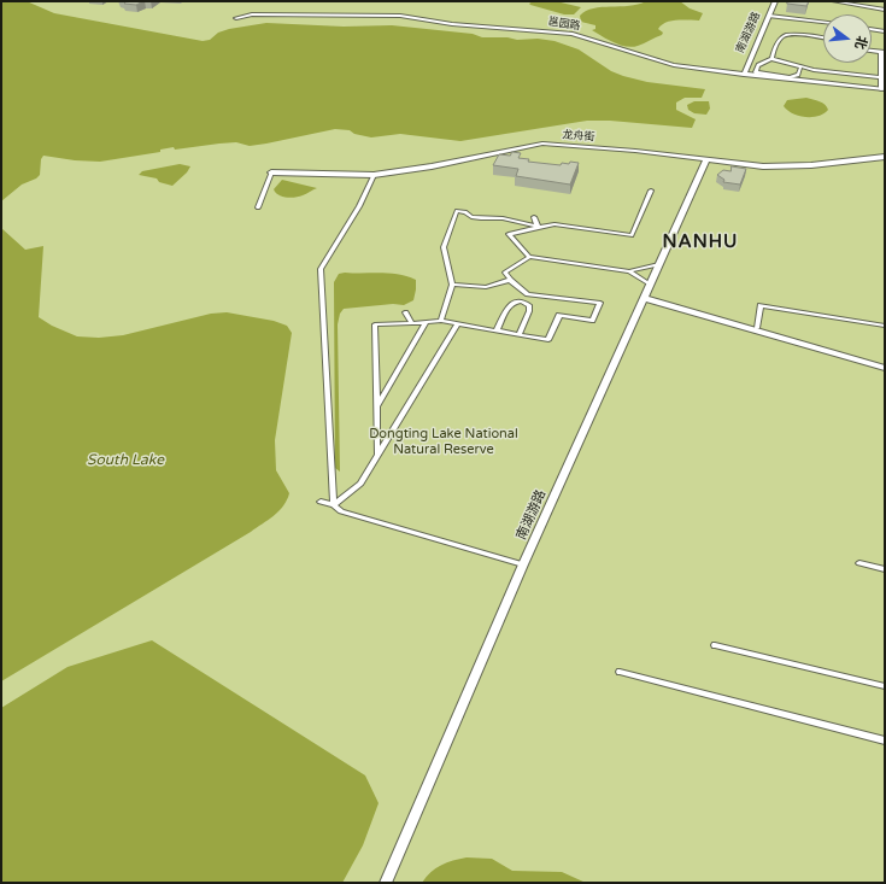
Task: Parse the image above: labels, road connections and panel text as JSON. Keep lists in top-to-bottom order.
{
  "streets": {
    "street": ["邕园路", "南湖游路", "龙舟街"]
  },
  "crossings": [
    ["邕园路", "南湖游路"],
    ["南湖游路", "龙舟街"]
  ],
  "districts": ["NANHU"],
  "water": ["South Lake"],
  "parks": ["Dongting Lake National Natural Reserve"],
  "north": "right"
}
